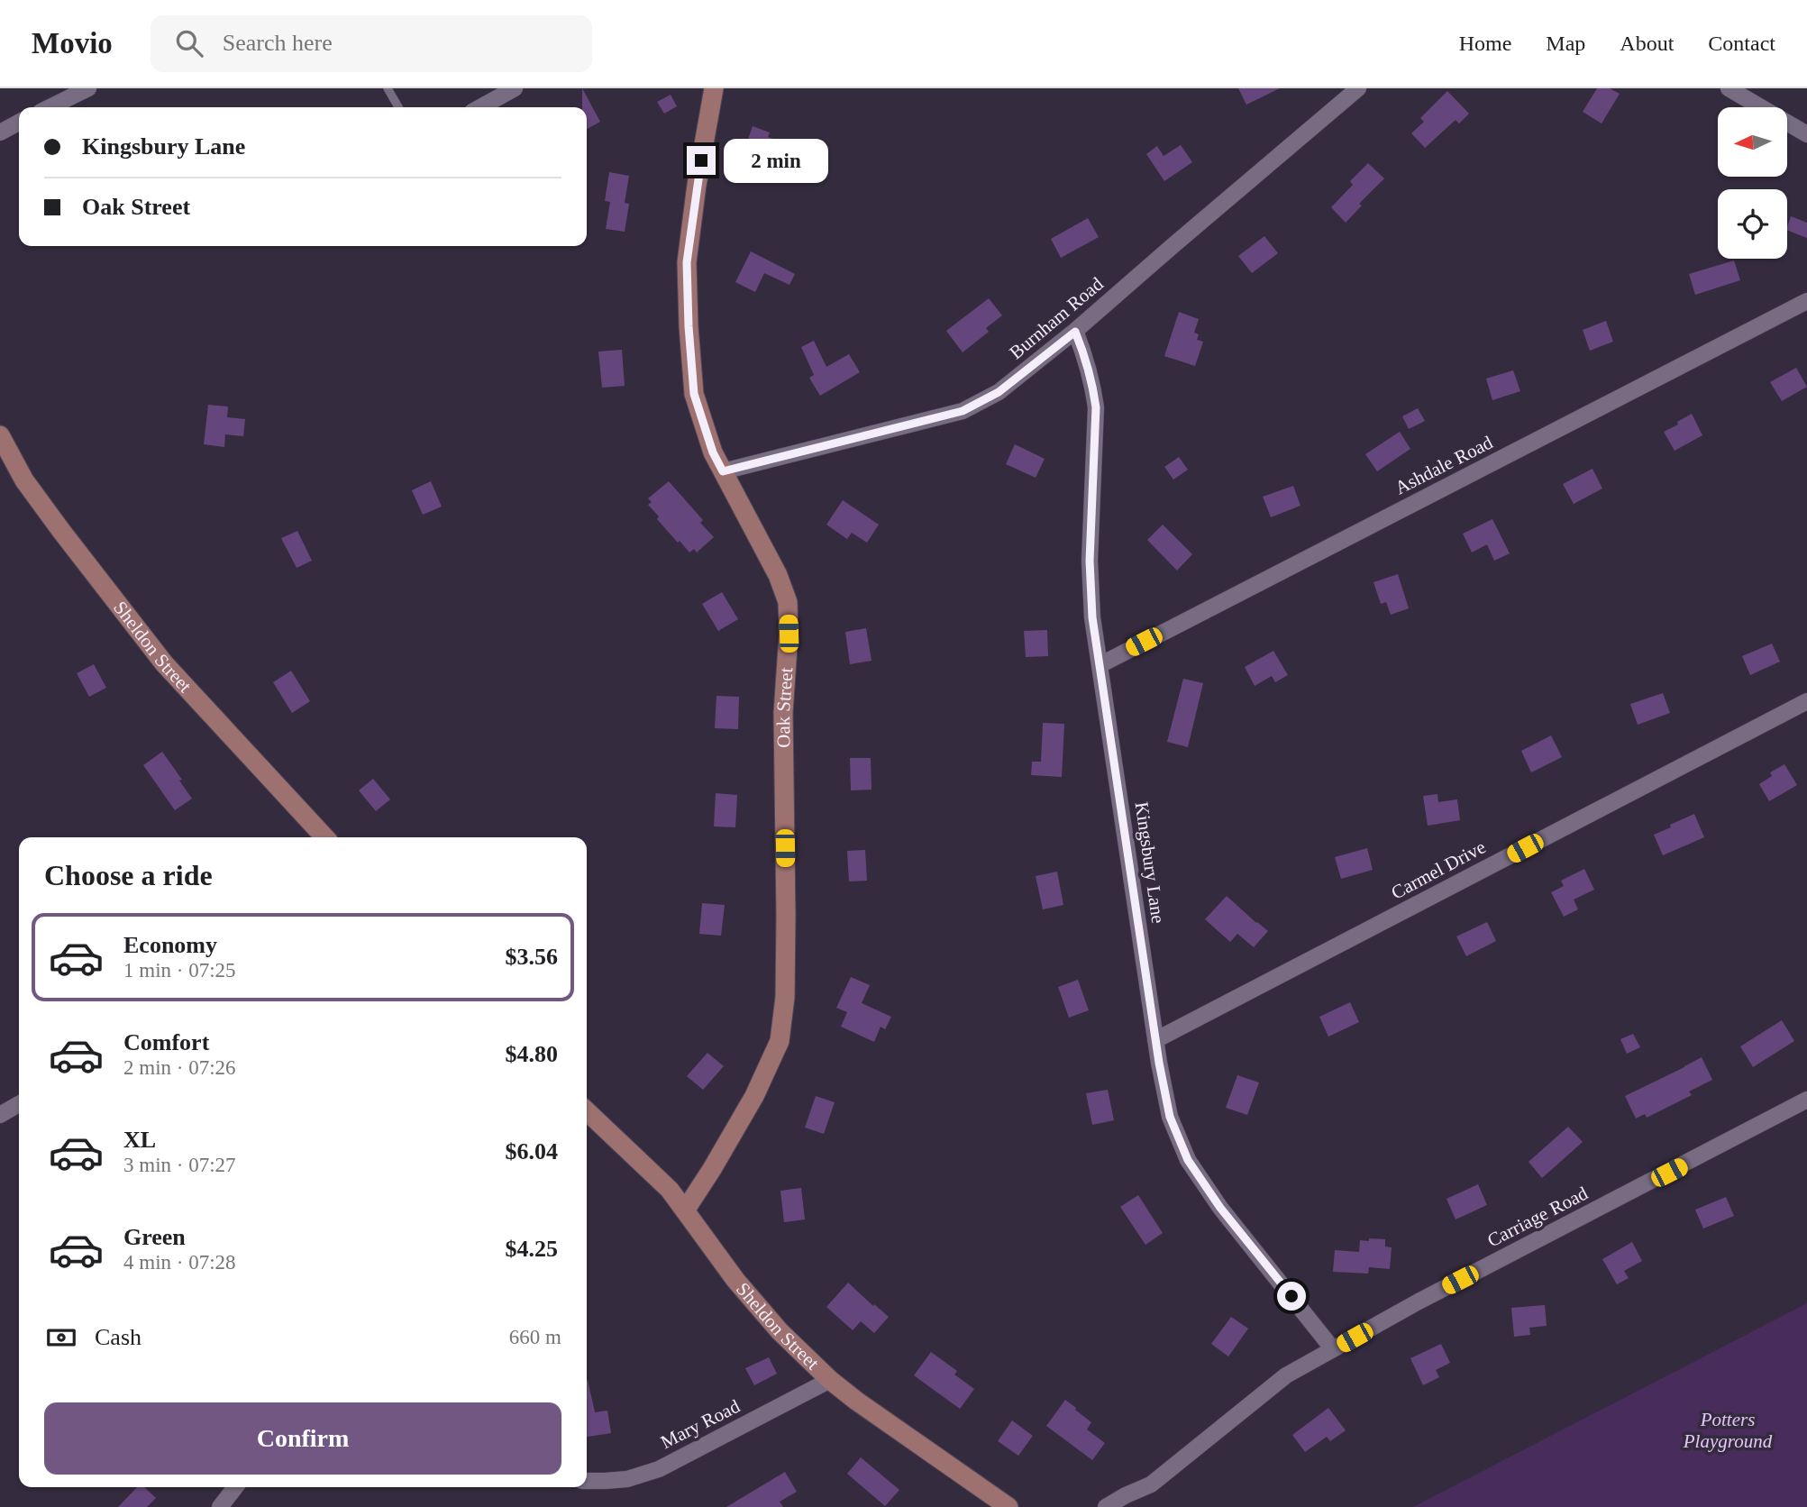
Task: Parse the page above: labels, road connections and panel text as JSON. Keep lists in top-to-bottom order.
{
  "streets": {
    "street": [
      "Burnham Road",
      "Ashdale Road",
      "Sheldon Street",
      "Oak Street",
      "Kingsbury Lane",
      "Carmel Drive",
      "Carriage Road",
      "Mary Road"
    ]
  },
  "crossings": [
    ["Burnham Road", "Oak Street"],
    ["Burnham Road", "Kingsbury Lane"],
    ["Ashdale Road", "Kingsbury Lane"],
    ["Sheldon Street", "Oak Street"],
    ["Sheldon Street", "Mary Road"],
    ["Kingsbury Lane", "Carmel Drive"],
    ["Kingsbury Lane", "Carriage Road"]
  ],
  "parks": ["Potters Playground"],
  "north": "left",
  "page": {
    "header": "Movio",
    "search": "Search here",
    "nav": [
      "Home",
      "Map",
      "About",
      "Contact"
    ],
    "banner": ["Kingsbury Lane", "Oak Street"],
    "bubble": "2 min",
    "heading": "Choose a ride",
    "list": [
      {
        "name": "Economy",
        "note": "1 min · 07:25",
        "value": "$3.56"
      },
      {
        "name": "Comfort",
        "note": "2 min · 07:26",
        "value": "$4.80"
      },
      {
        "name": "XL",
        "note": "3 min · 07:27",
        "value": "$6.04"
      },
      {
        "name": "Green",
        "note": "4 min · 07:28",
        "value": "$4.25"
      }
    ],
    "pay": ["Cash", "660 m"],
    "buttons": "Confirm"
  }
}
